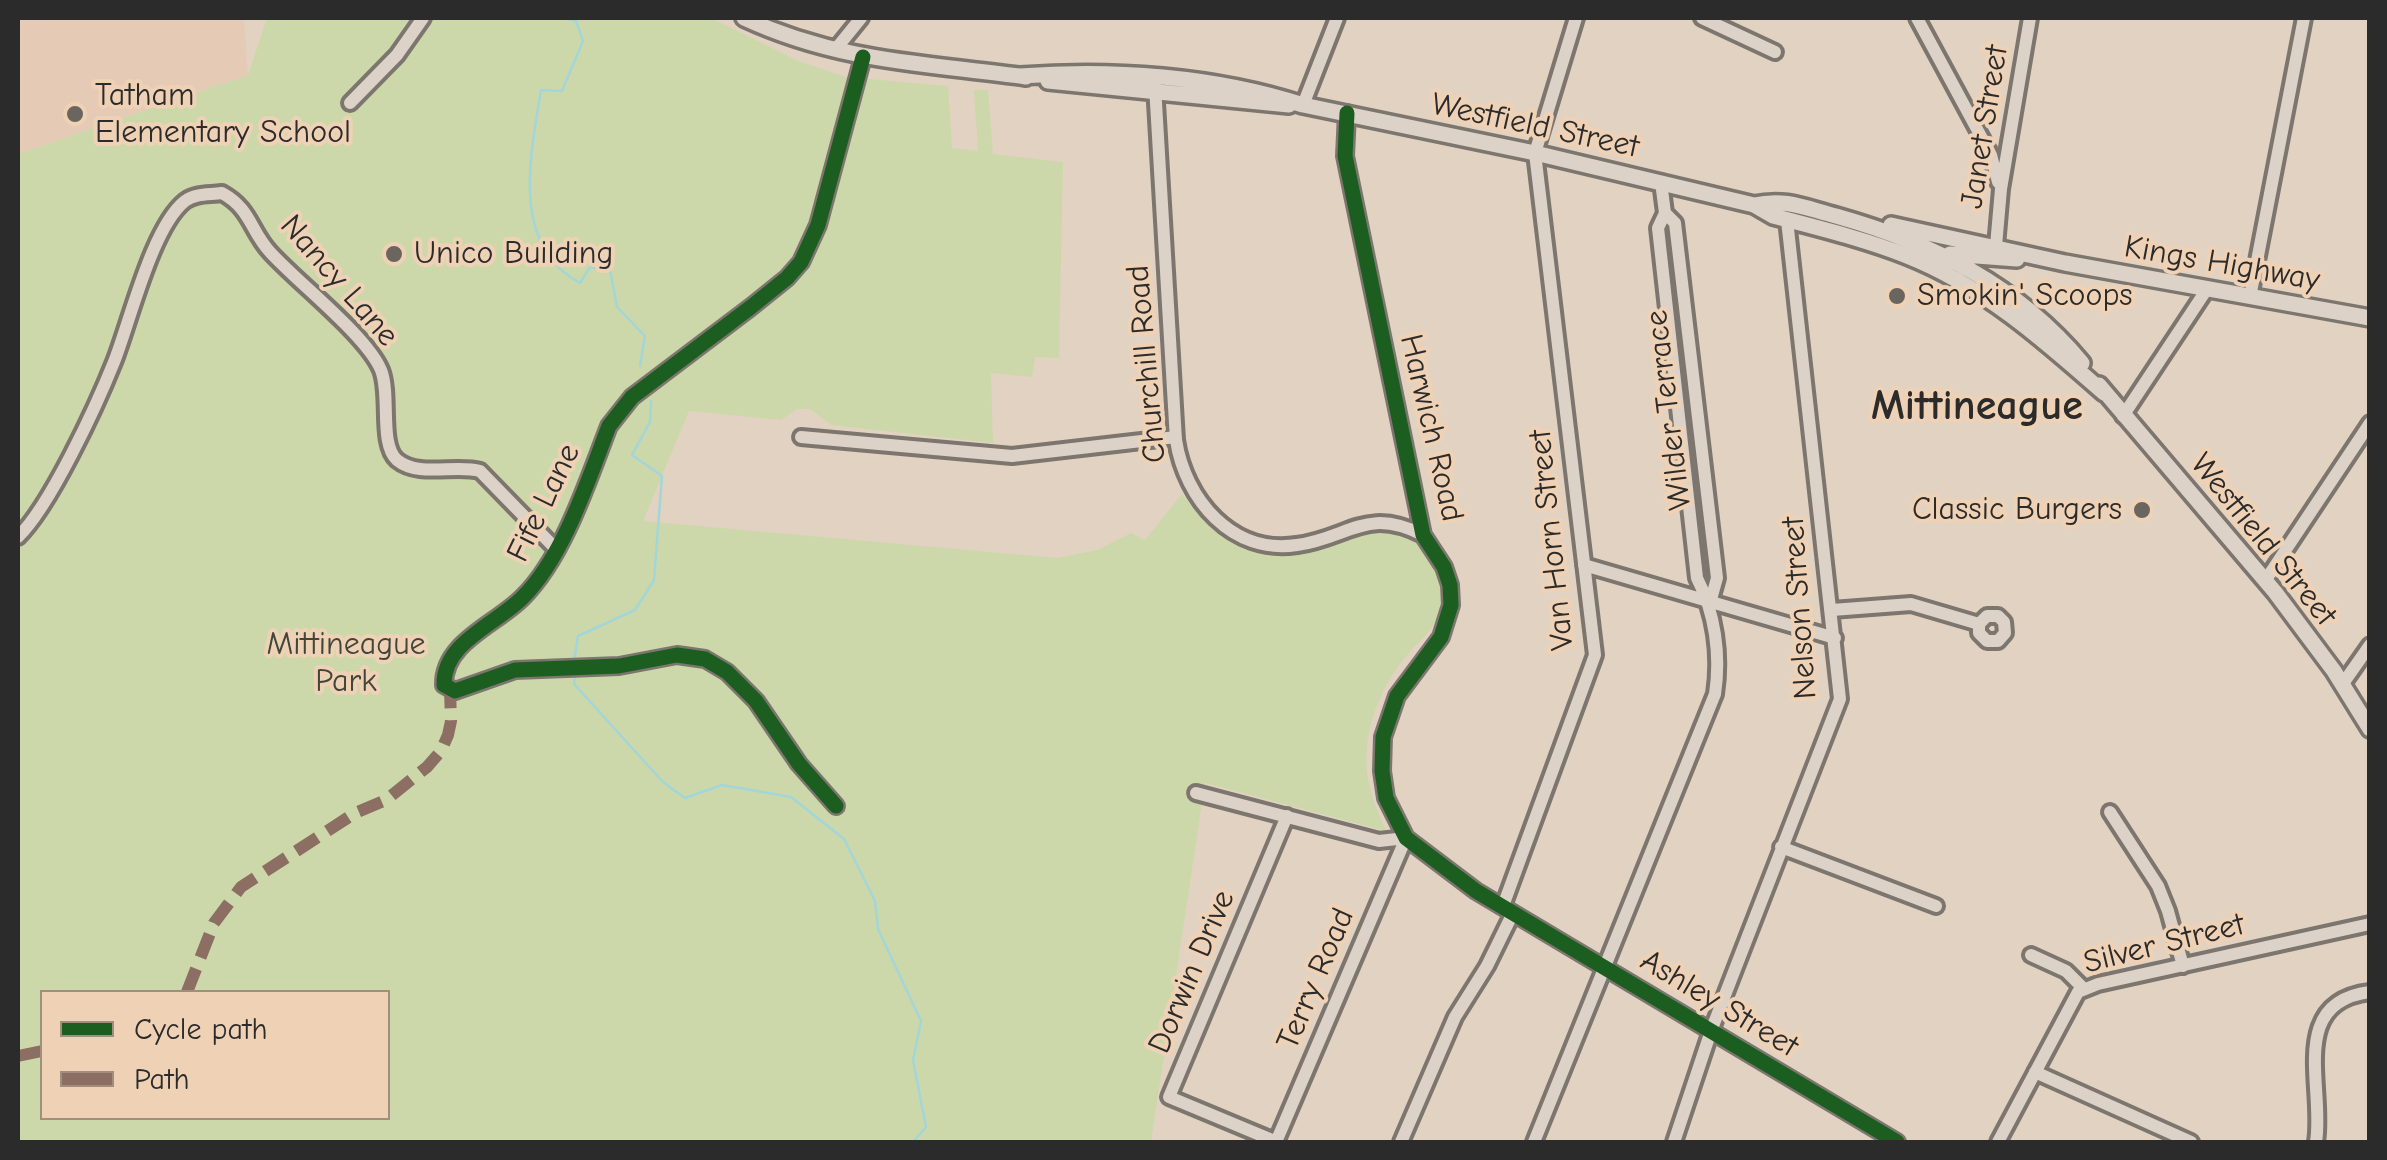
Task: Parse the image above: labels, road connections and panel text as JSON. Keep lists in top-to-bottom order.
{
  "streets": {
    "main road": ["Westfield Street", "Kings Highway"],
    "street": [
      "Janet Street",
      "Nancy Lane",
      "Churchill Road",
      "Wilder Terrace",
      "Harwich Road",
      "Fife Lane",
      "Van Horn Street",
      "Nelson Street",
      "Silver Street",
      "Dorwin Drive",
      "Terry Road",
      "Ashley Street"
    ]
  },
  "crossings": [
    ["Westfield Street", "Kings Highway"],
    ["Westfield Street", "Churchill Road"],
    ["Westfield Street", "Wilder Terrace"],
    ["Westfield Street", "Harwich Road"],
    ["Westfield Street", "Fife Lane"],
    ["Westfield Street", "Van Horn Street"],
    ["Westfield Street", "Nelson Street"],
    ["Janet Street", "Kings Highway"],
    ["Nancy Lane", "Fife Lane"],
    ["Churchill Road", "Harwich Road"],
    ["Wilder Terrace", "Ashley Street"],
    ["Harwich Road", "Van Horn Street"],
    ["Harwich Road", "Terry Road"],
    ["Harwich Road", "Ashley Street"],
    ["Van Horn Street", "Ashley Street"],
    ["Nelson Street", "Ashley Street"],
    ["Dorwin Drive", "Terry Road"]
  ],
  "districts": ["Mittineague"],
  "parks": ["Mittineague Park"],
  "places": [
    "Tatham Elementary School",
    "Unico Building",
    "Smokin' Scoops",
    "Classic Burgers"
  ],
  "legend": ["Cycle path", "Path"]
}
